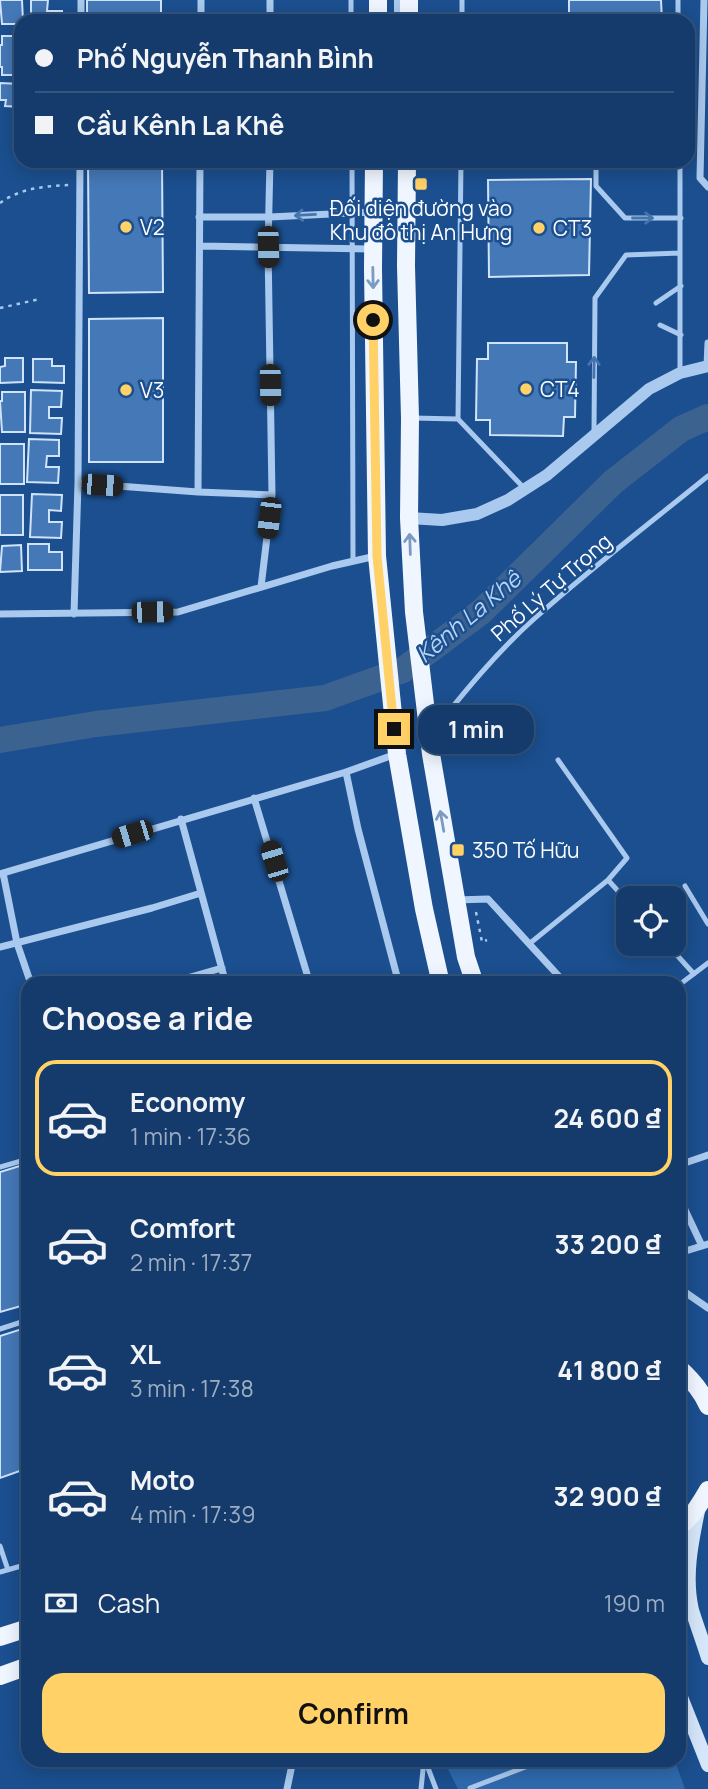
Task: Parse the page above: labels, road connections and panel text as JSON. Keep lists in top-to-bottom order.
{
  "streets": {
    "lane": ["Phố Lý Tự Trọng"]
  },
  "water": ["Kênh La Khê"],
  "places": {
    "transit": ["Đối diện đường vào Khu đô thị An Hưng", "350 Tố Hữu"],
    "other": [
      "V2",
      "CT3",
      "CT4",
      "V3"
    ]
  },
  "page": {
    "banner": ["Phố Nguyễn Thanh Bình", "Cầu Kênh La Khê"],
    "bubble": "1 min",
    "heading": "Choose a ride",
    "list": [
      {
        "name": "Economy",
        "note": "1 min · 17:36",
        "value": "24 600 ₫"
      },
      {
        "name": "Comfort",
        "note": "2 min · 17:37",
        "value": "33 200 ₫"
      },
      {
        "name": "XL",
        "note": "3 min · 17:38",
        "value": "41 800 ₫"
      },
      {
        "name": "Moto",
        "note": "4 min · 17:39",
        "value": "32 900 ₫"
      }
    ],
    "pay": ["Cash", "190 m"],
    "buttons": "Confirm"
  }
}
